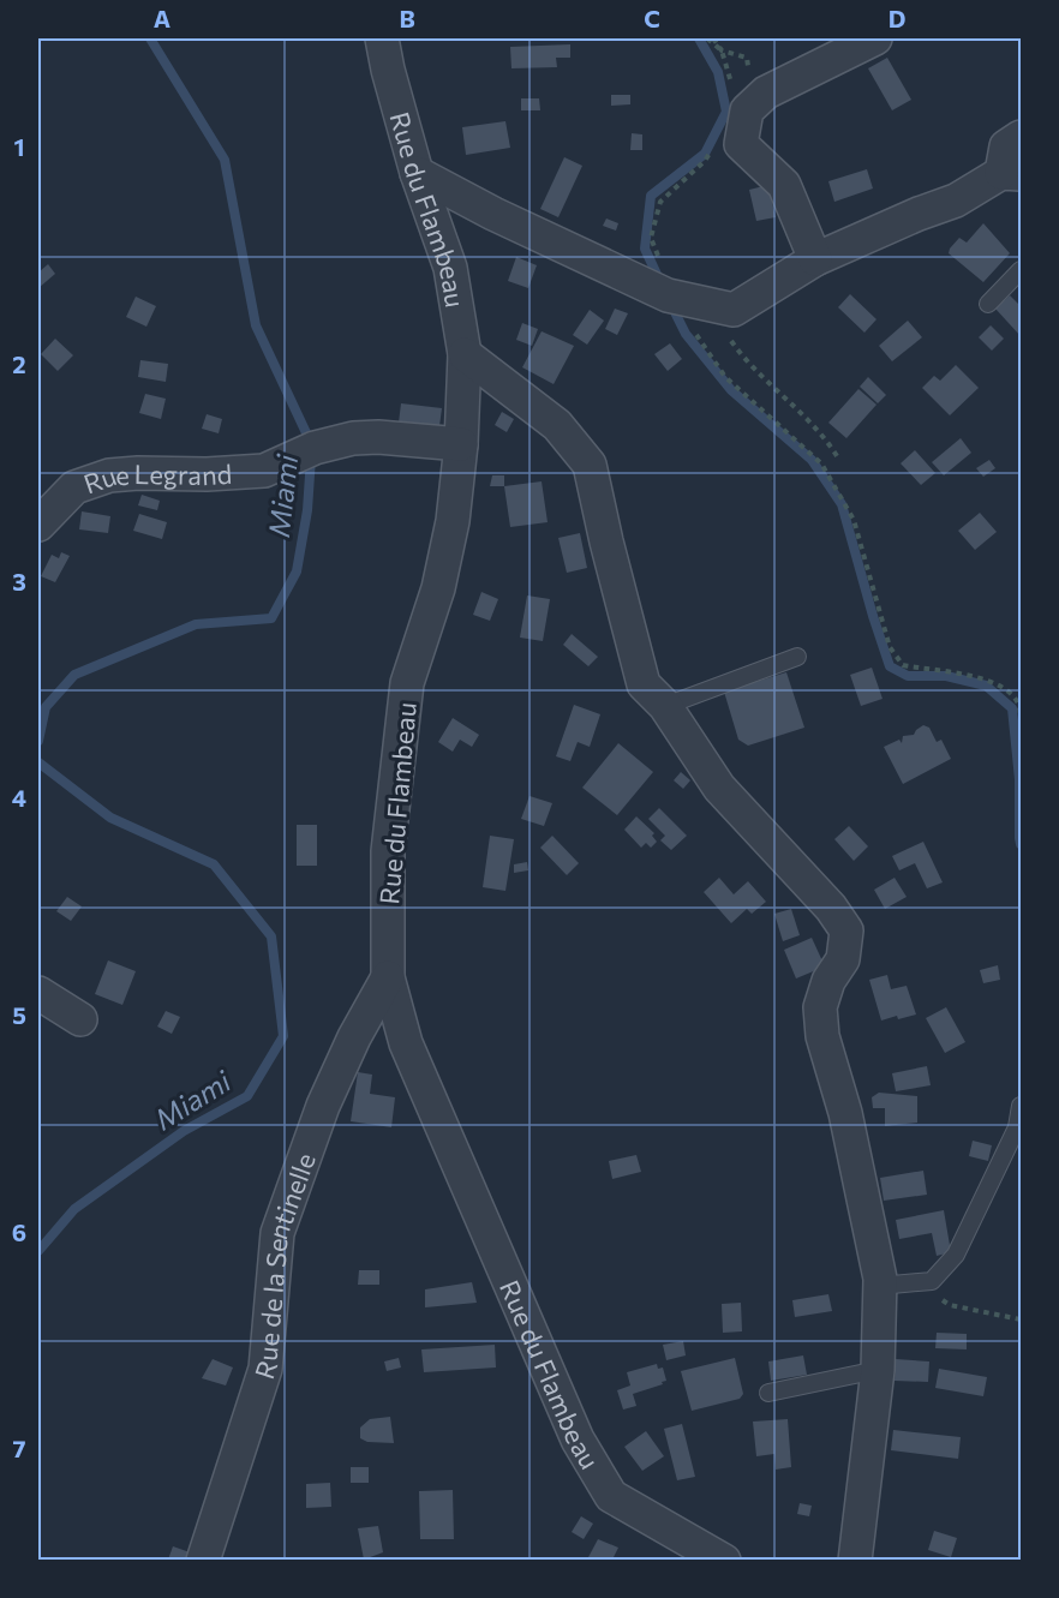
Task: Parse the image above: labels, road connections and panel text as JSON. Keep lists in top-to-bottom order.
{
  "streets": {
    "street": ["Rue du Flambeau", "Rue Legrand", "Rue de la Sentinelle"]
  },
  "crossings": [
    ["Rue du Flambeau", "Rue Legrand"],
    ["Rue du Flambeau", "Rue de la Sentinelle"]
  ],
  "water": ["Miami"],
  "grid": {
    "columns": [
      "A",
      "B",
      "C",
      "D"
    ],
    "rows": [
      "1",
      "2",
      "3",
      "4",
      "5",
      "6",
      "7"
    ]
  }
}
